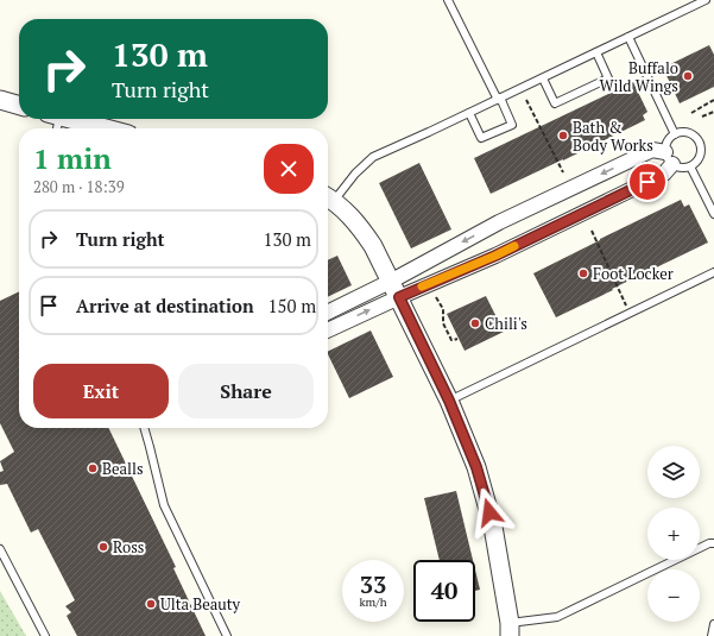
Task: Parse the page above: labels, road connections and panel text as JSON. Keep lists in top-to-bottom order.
{
  "places": [
    "Buffalo Wild Wings",
    "Bath & Body Works",
    "Foot Locker",
    "Chili's",
    "Bealls",
    "Ross",
    "Ulta Beauty"
  ],
  "page": {
    "turn": ["130 m", "Turn right"],
    "heading": ["1 min", "280 m · 18:39"],
    "list": [
      {
        "name": "Turn right",
        "value": "130 m"
      },
      {
        "name": "Arrive at destination",
        "value": "150 m"
      }
    ],
    "buttons": ["Exit", "Share"],
    "map_buttons": ["+", "−"],
    "speed": "33 km/h",
    "limit": "40"
  }
}
